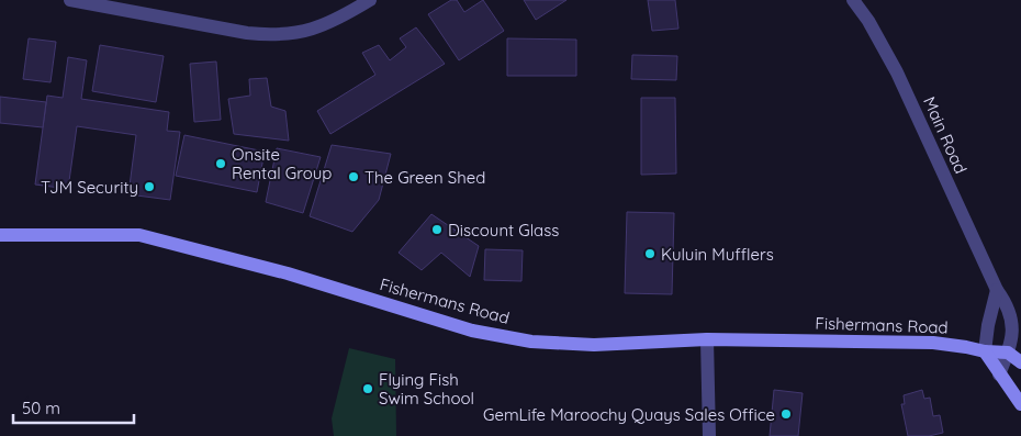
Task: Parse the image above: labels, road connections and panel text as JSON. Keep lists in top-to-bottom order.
{
  "streets": {
    "main road": ["Fishermans Road"],
    "street": ["Main Road"]
  },
  "places": [
    "Onsite Rental Group",
    "The Green Shed",
    "TJM Security",
    "Discount Glass",
    "Kuluin Mufflers",
    "Flying Fish Swim School",
    "GemLife Maroochy Quays Sales Office"
  ],
  "scale_bar": "50 m"
}
